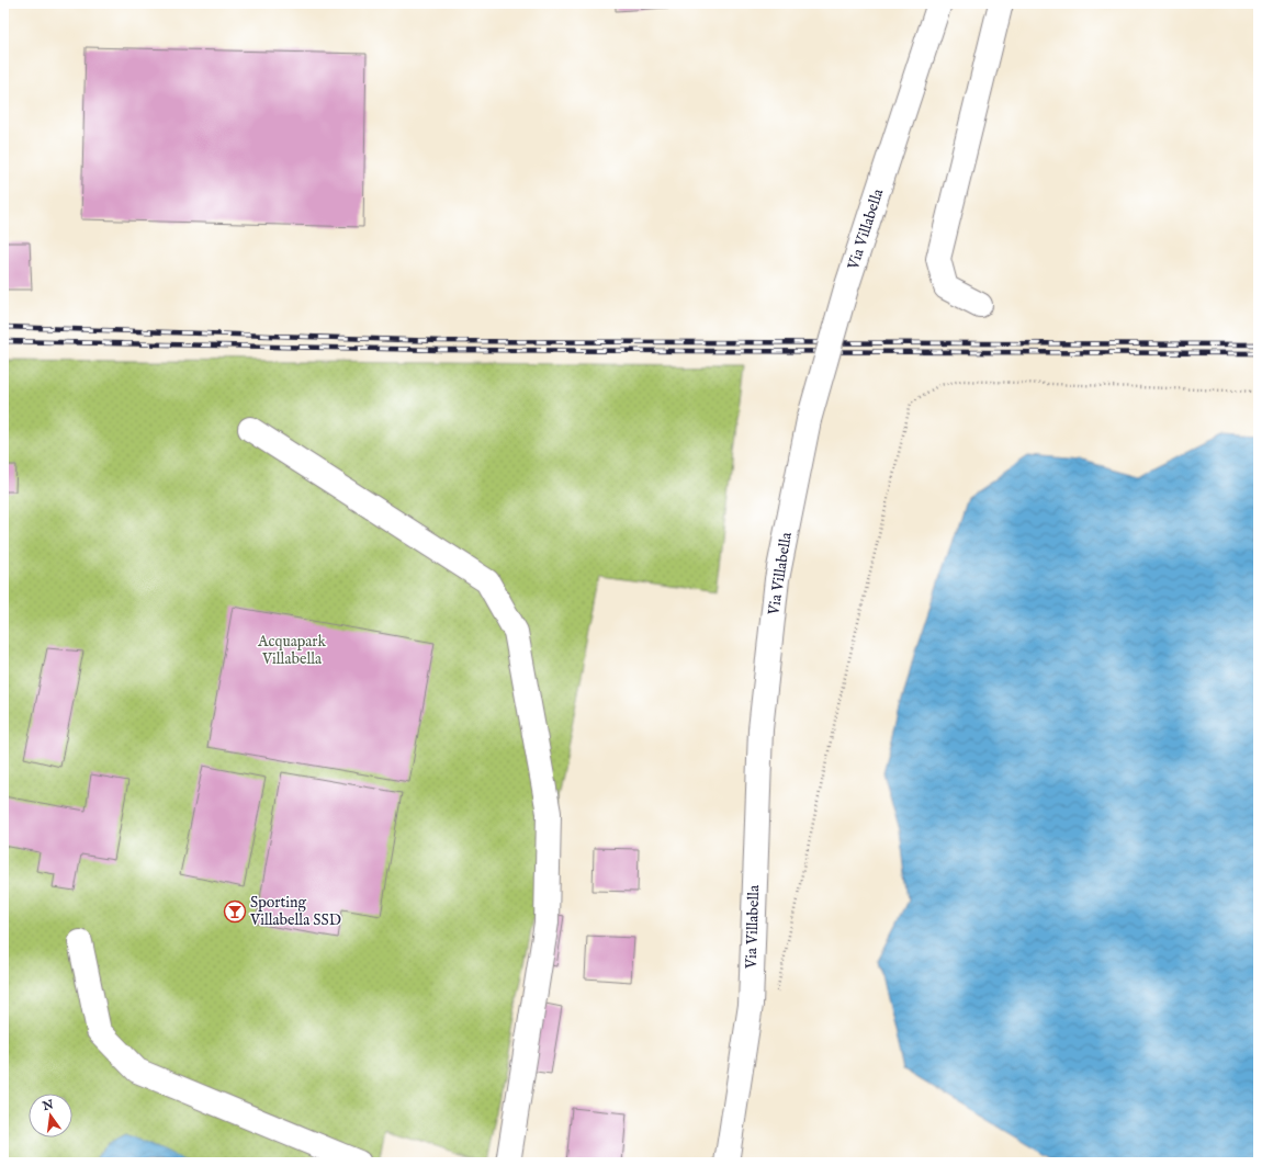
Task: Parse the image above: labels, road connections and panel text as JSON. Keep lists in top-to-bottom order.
{
  "streets": {
    "street": ["Via Villabella"]
  },
  "parks": ["Acquapark Villabella"],
  "places": {
    "bar": ["Sporting Villabella SSD"]
  },
  "north": "top"
}
